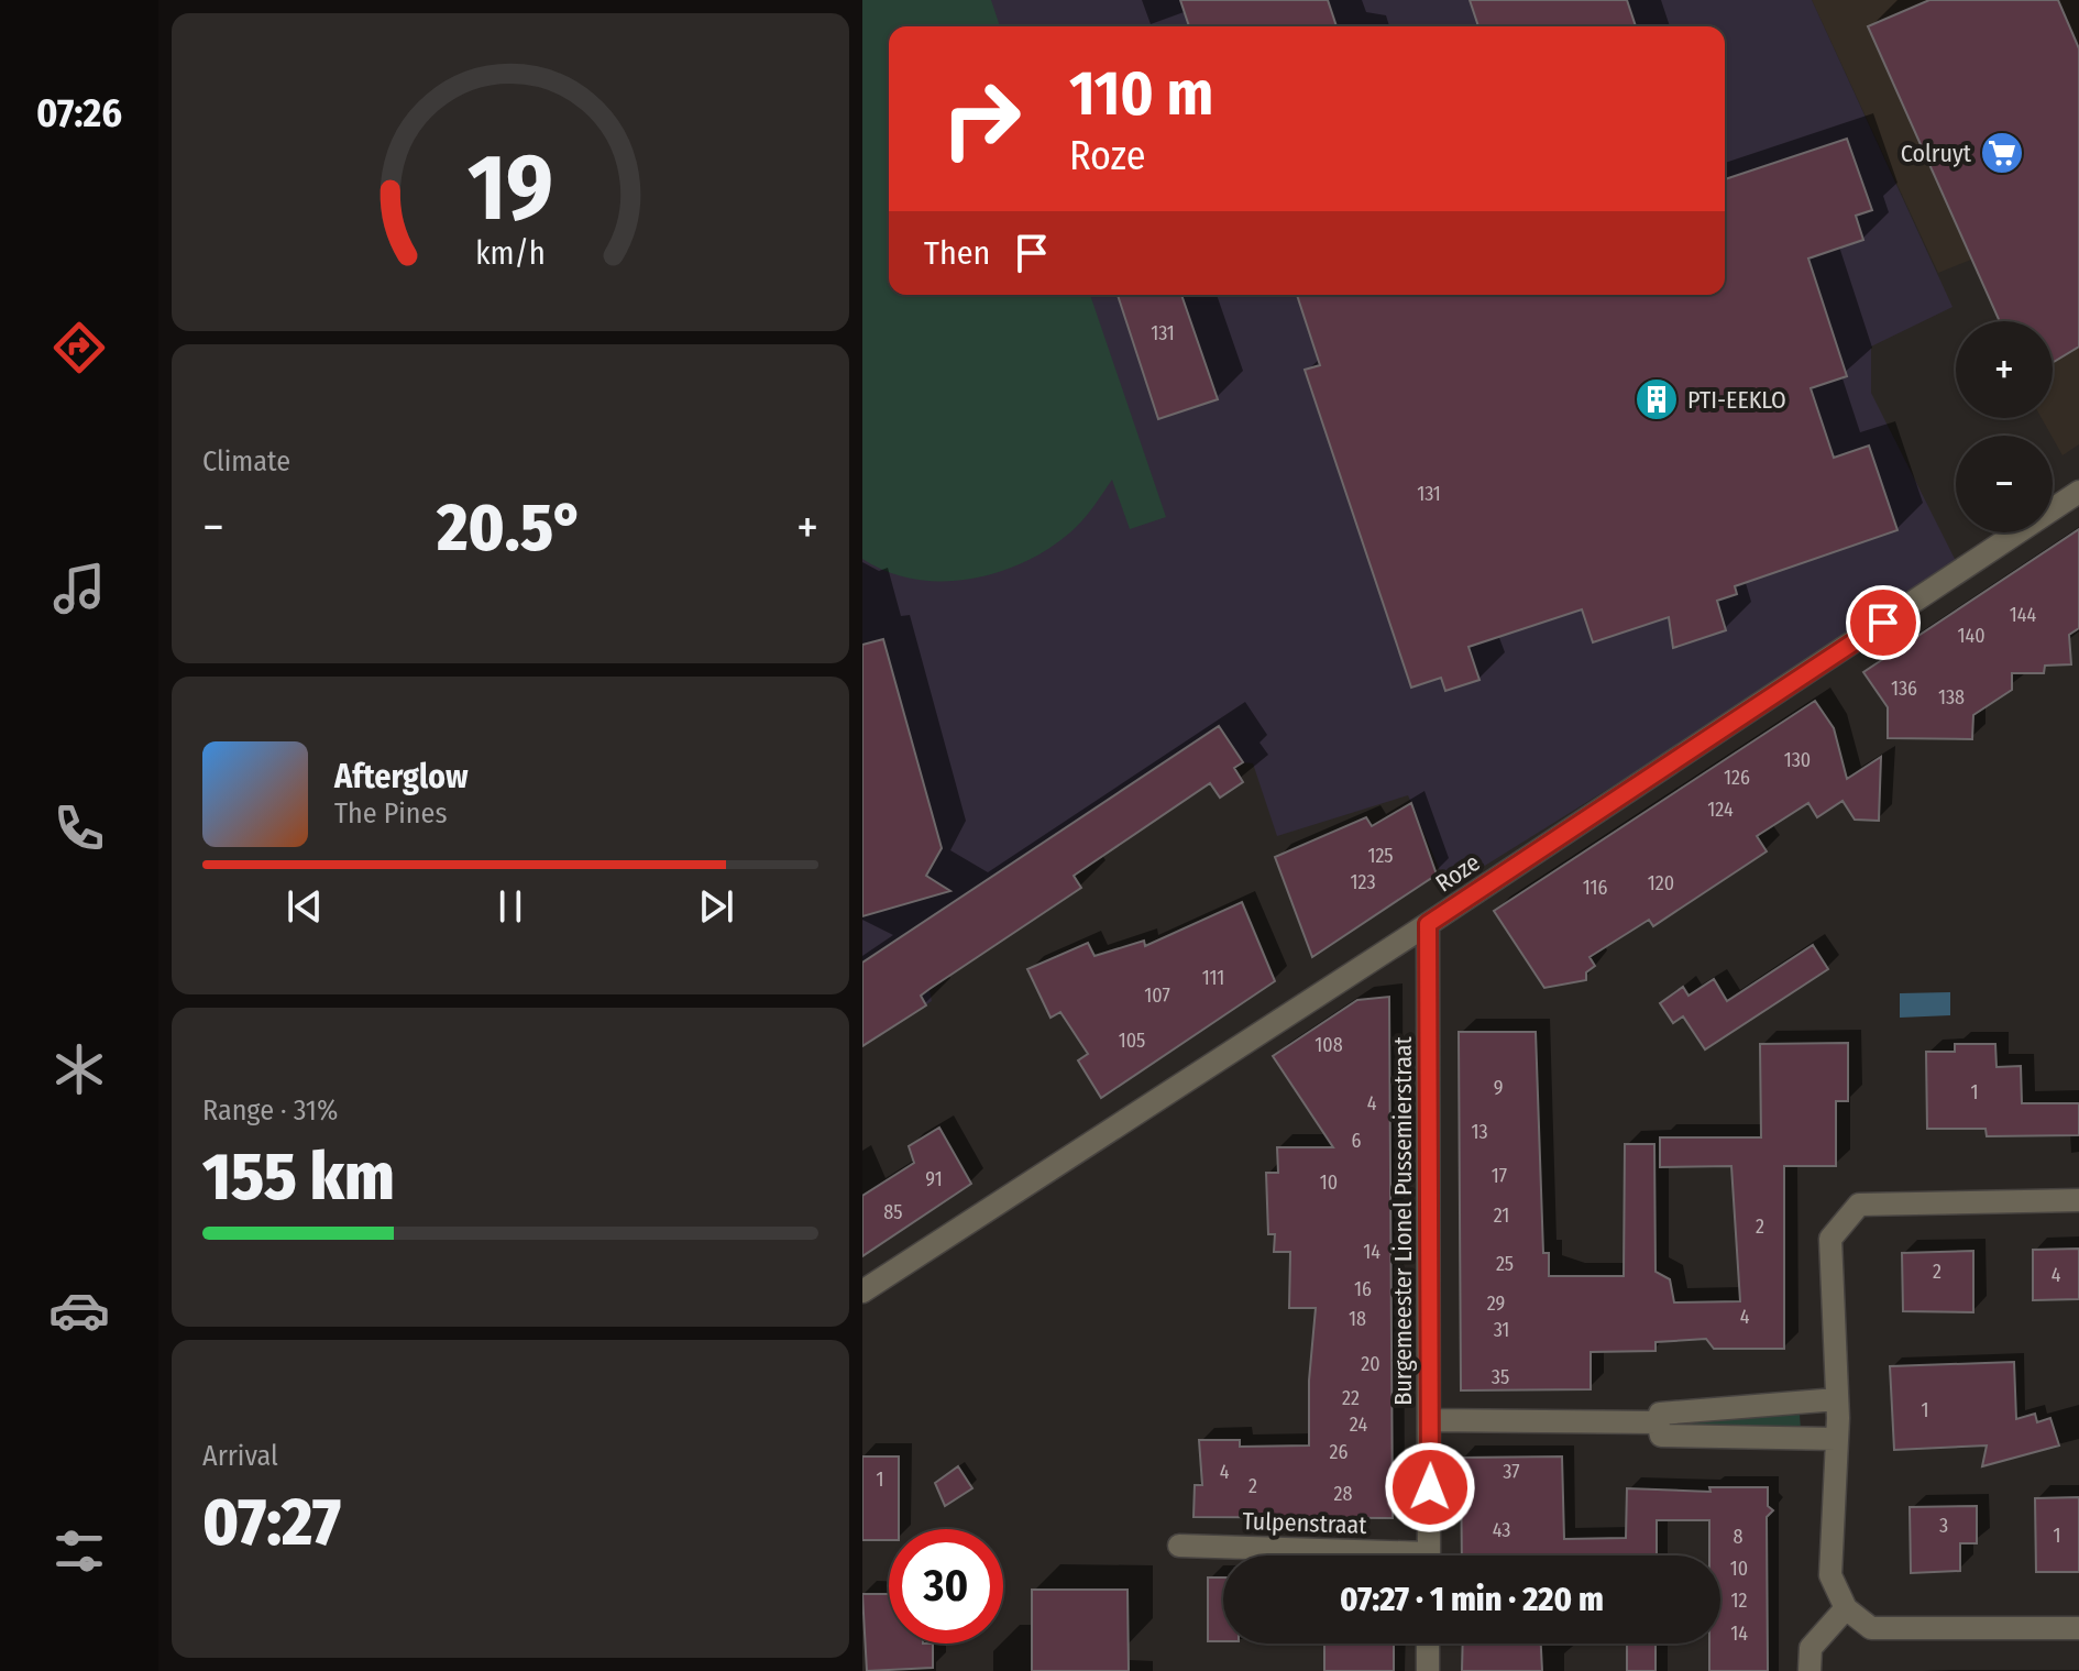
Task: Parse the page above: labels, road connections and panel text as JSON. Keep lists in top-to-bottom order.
{
  "streets": {
    "street": ["Roze", "Burgemeester Lionel Pussemierstraat", "Tulpenstraat"]
  },
  "crossings": [
    ["Roze", "Burgemeester Lionel Pussemierstraat"]
  ],
  "places": {
    "supermarket": ["Colruyt"],
    "building": ["PTI-EEKLO"]
  },
  "house_numbers": [
    "131",
    "131",
    "144",
    "140",
    "136",
    "138",
    "130",
    "126",
    "124",
    "125",
    "123",
    "120",
    "116",
    "111",
    "107",
    "105",
    "108",
    "9",
    "1",
    "4",
    "13",
    "6",
    "17",
    "91",
    "10",
    "85",
    "21",
    "2",
    "14",
    "25",
    "2",
    "4",
    "16",
    "29",
    "4",
    "18",
    "31",
    "20",
    "35",
    "22",
    "1",
    "24",
    "26",
    "4",
    "37",
    "1",
    "2",
    "28",
    "3",
    "43",
    "1",
    "8",
    "10",
    "12",
    "14"
  ],
  "page": {
    "tabs": "07:26",
    "turn": ["110 m", "Roze"],
    "then": "Then",
    "map_buttons": ["+", "−"],
    "tile": [
      "Climate",
      ["Range · 31%", "155 km"],
      ["Arrival", "07:27"]
    ],
    "heat": ["−", "20.5°", "+"],
    "song": ["Afterglow", "The Pines"],
    "limit": "30",
    "trip": "07:27 · 1 min · 220 m",
    "gauge": ["19", "km/h"]
  }
}
